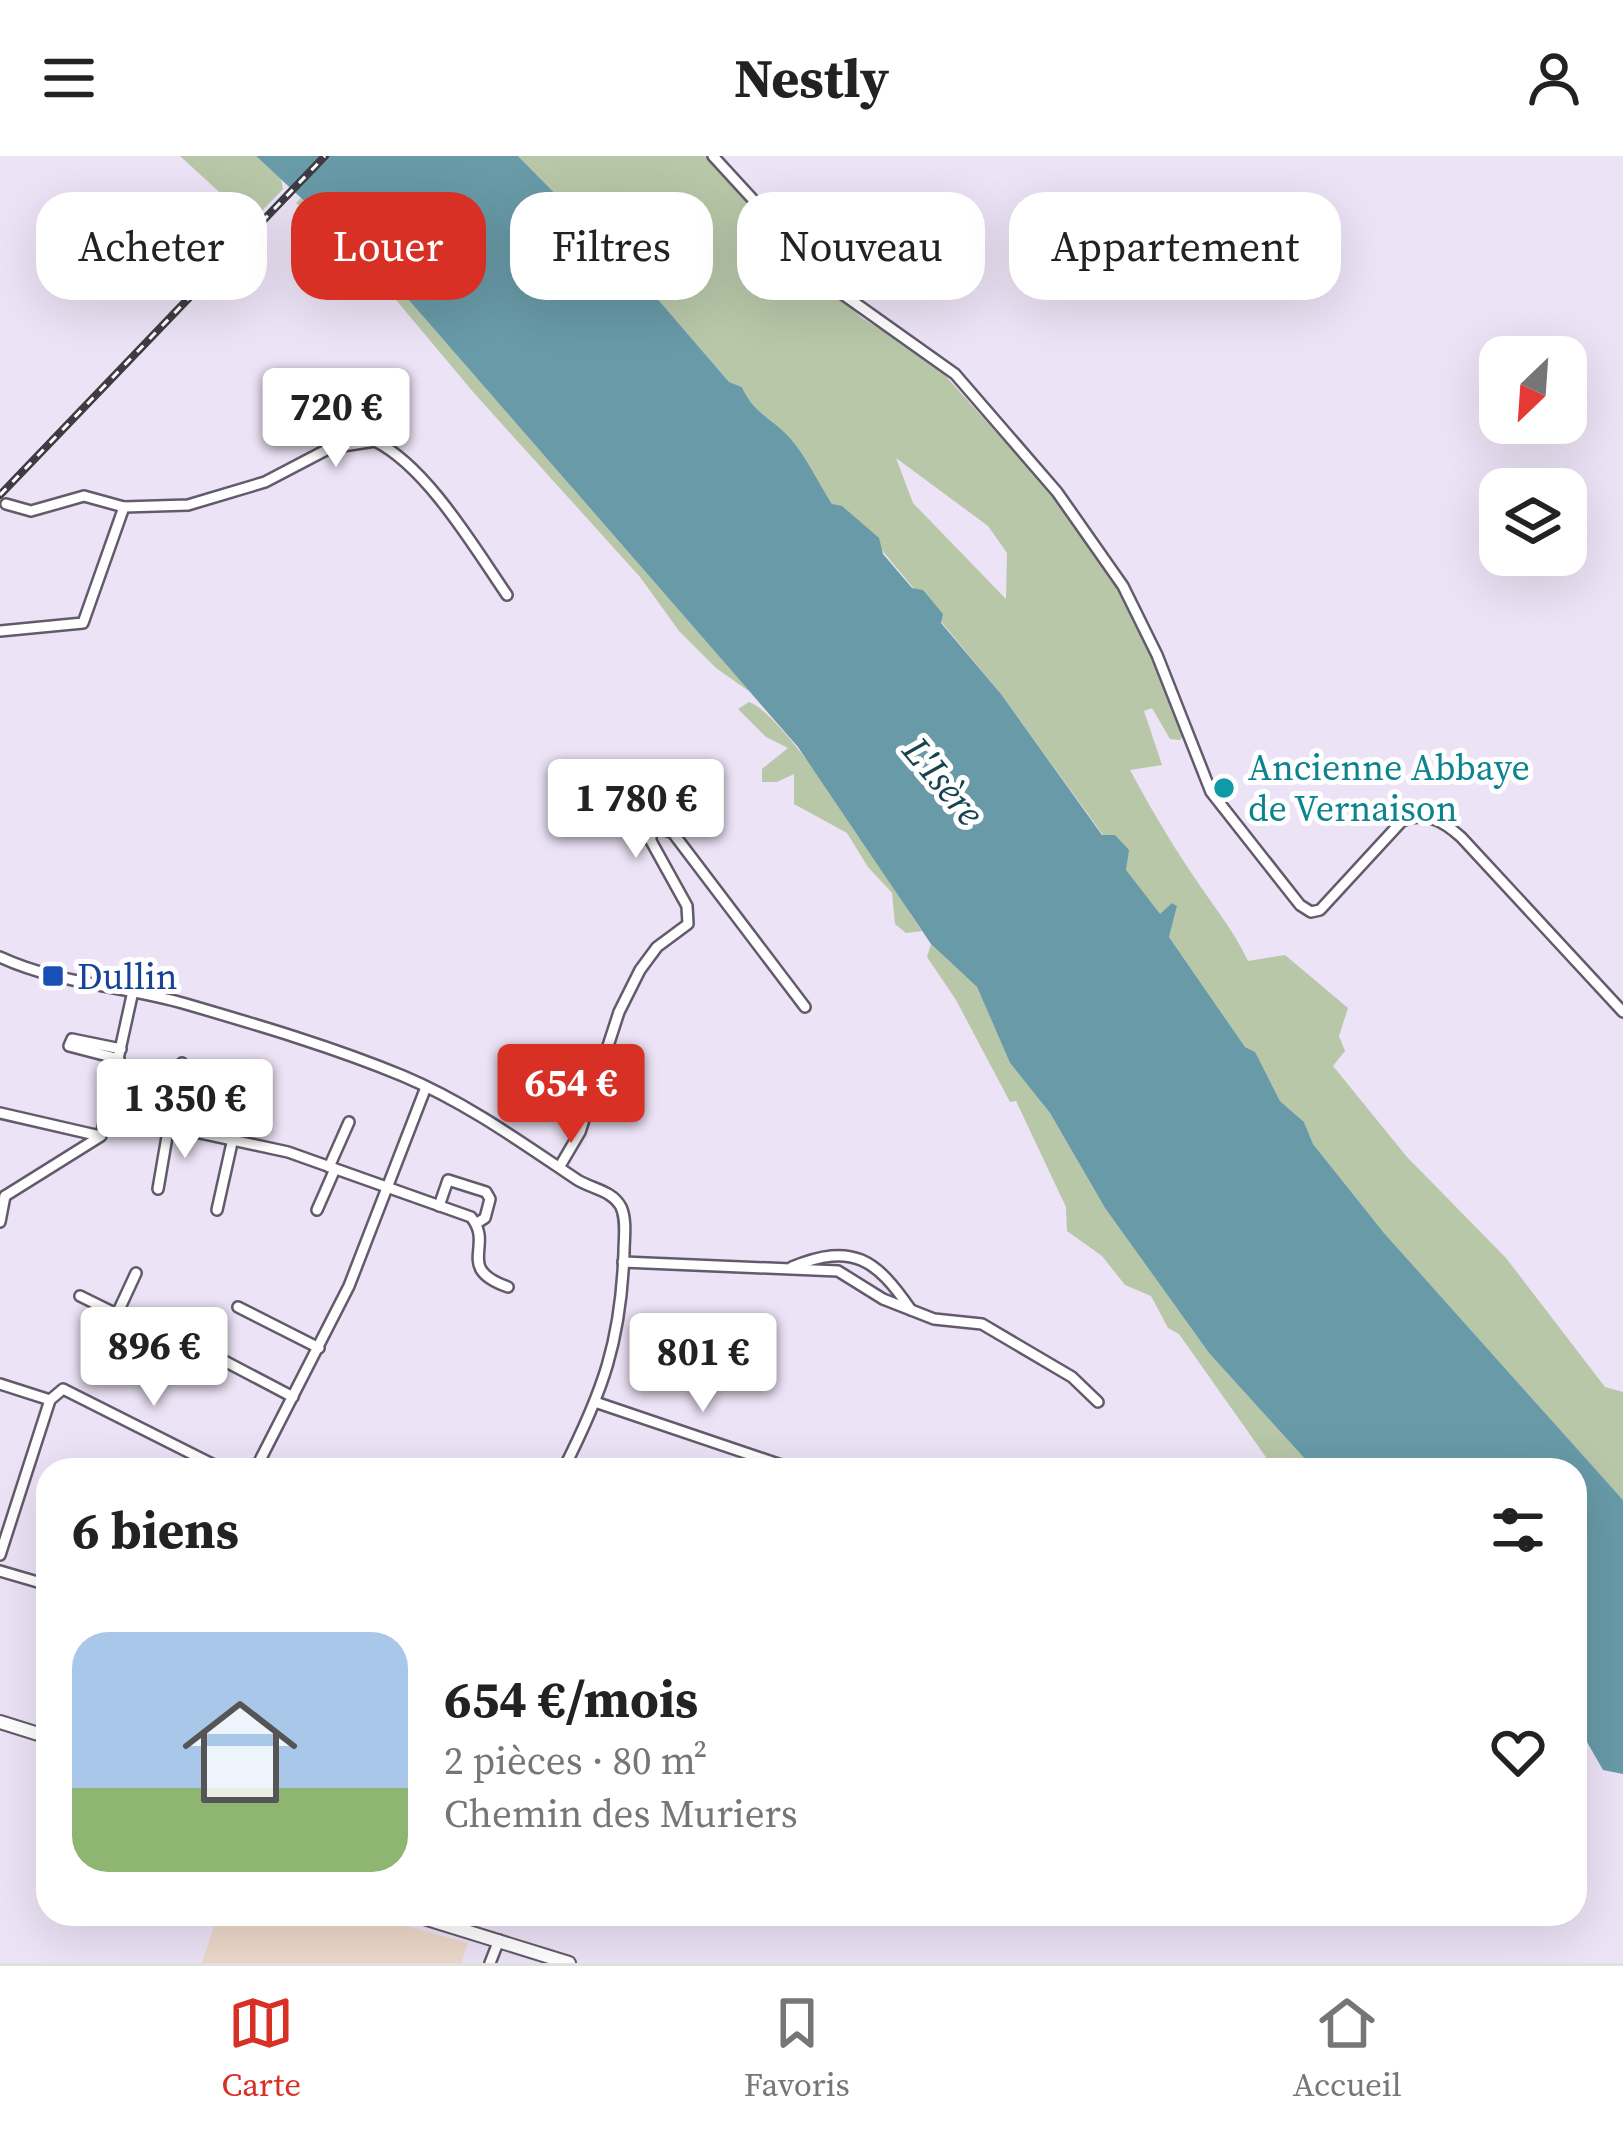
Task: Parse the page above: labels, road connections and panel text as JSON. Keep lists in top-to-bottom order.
{
  "water": ["L'Isère"],
  "places": {
    "other": ["Ancienne Abbaye de Vernaison"],
    "transit": ["Dullin"]
  },
  "north": "bottom left",
  "page": {
    "header": "Nestly",
    "chip": [
      "Acheter",
      "Louer",
      "Filtres",
      "Nouveau",
      "Appartement"
    ],
    "price": [
      "720 €",
      "1 780 €",
      "654 €",
      "1 350 €",
      "896 €",
      "801 €"
    ],
    "heading": "6 biens",
    "list": [
      {
        "name": "654 €/mois",
        "note": "2 pièces · 80 m² · Chemin des Muriers"
      }
    ],
    "tabs": ["Carte", "Favoris", "Accueil"]
  }
}
